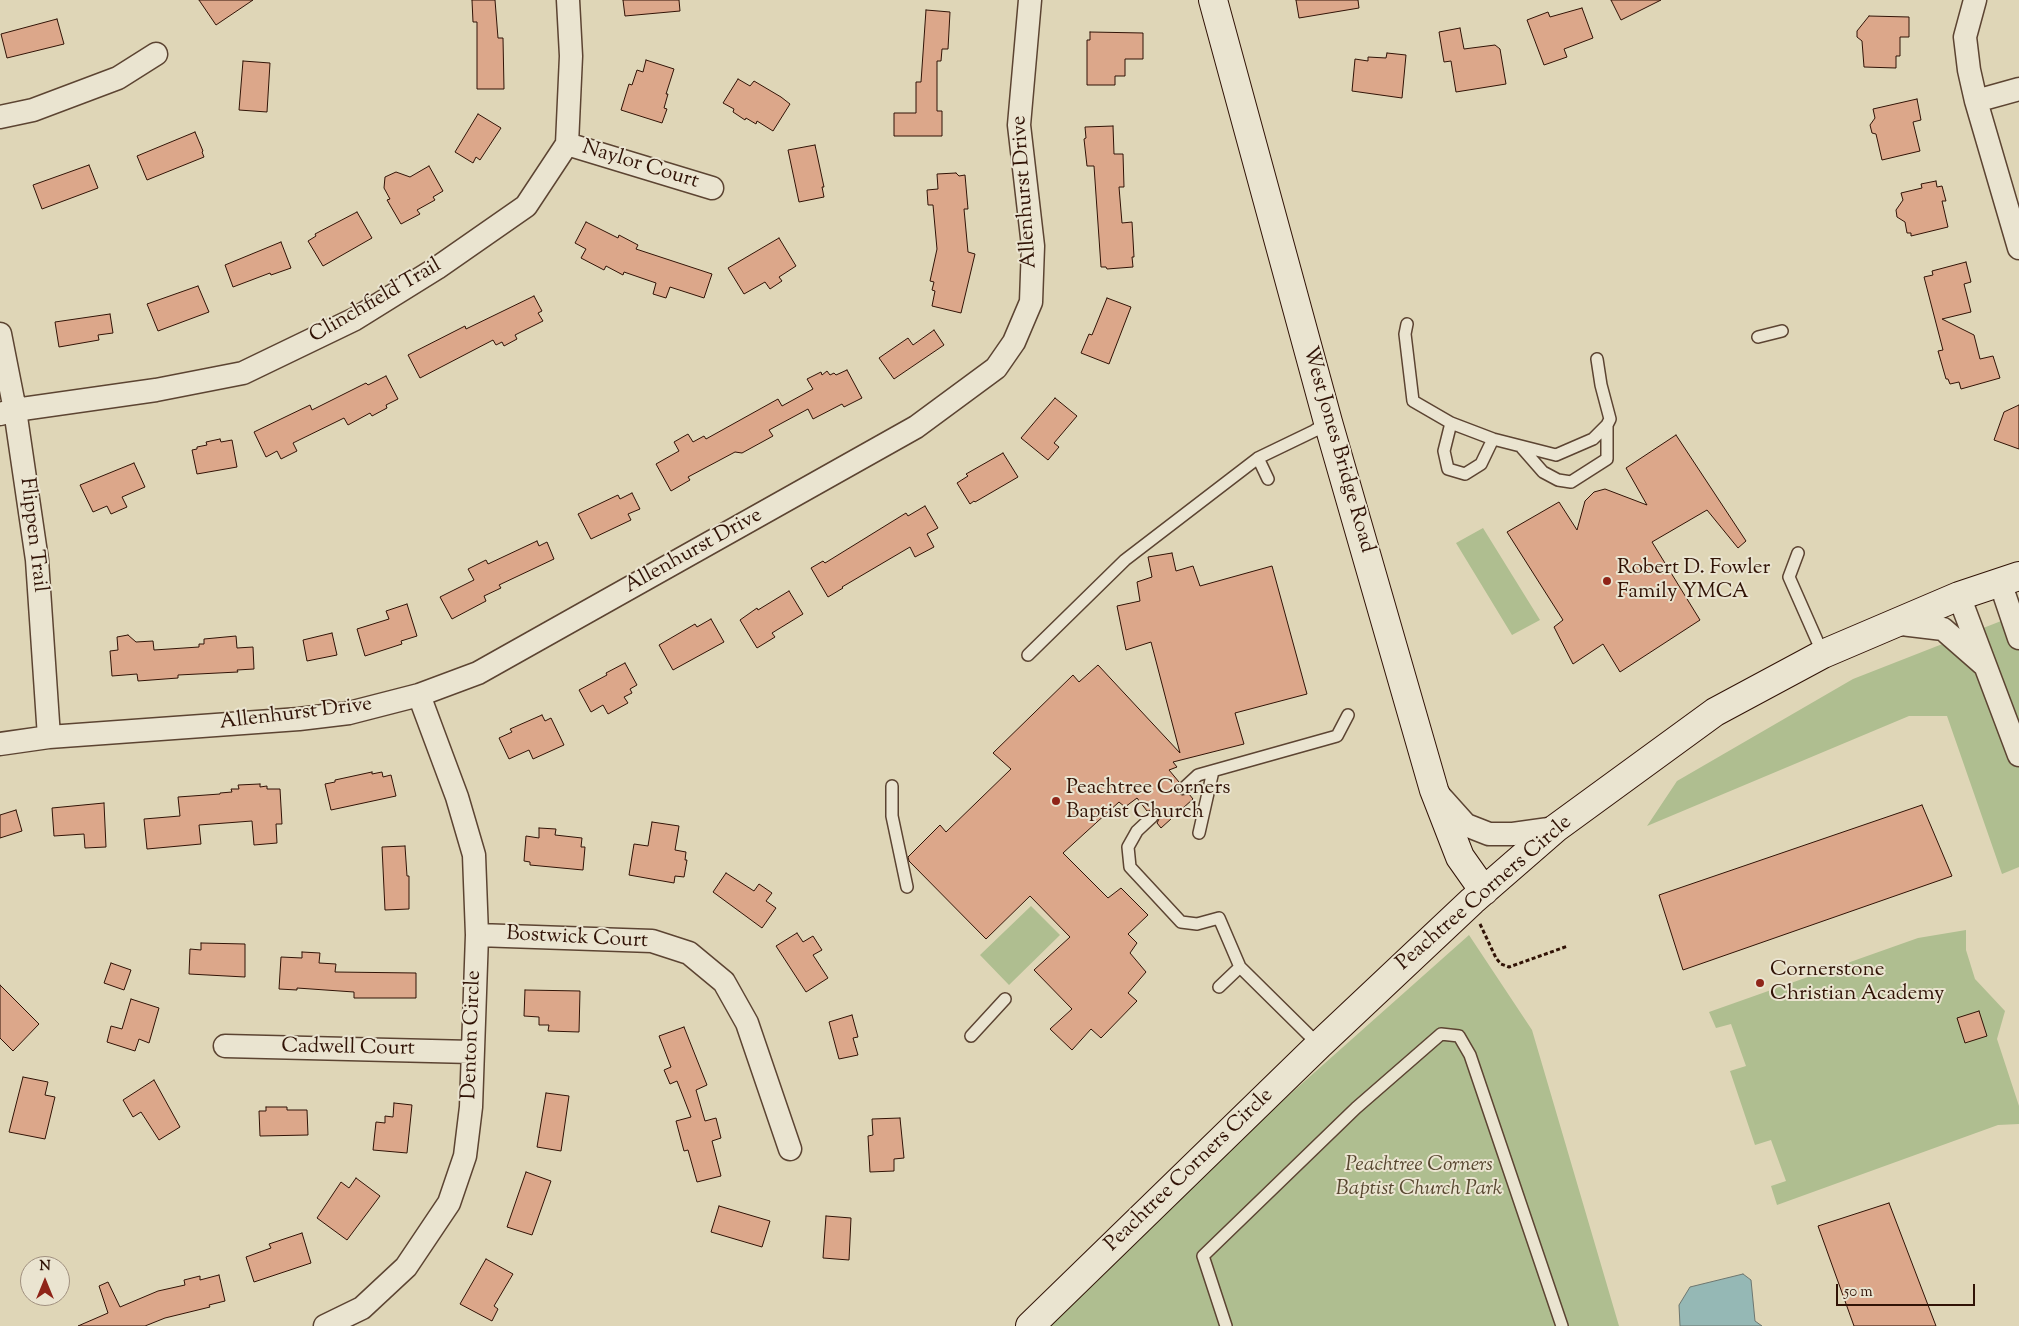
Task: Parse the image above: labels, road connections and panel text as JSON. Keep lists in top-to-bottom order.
{
  "streets": {
    "street": [
      "Naylor Court",
      "Allenhurst Drive",
      "Clinchfield Trail",
      "West Jones Bridge Road",
      "Flippen Trail",
      "Peachtree Corners Circle",
      "Bostwick Court",
      "Denton Circle",
      "Cadwell Court"
    ]
  },
  "crossings": [
    ["Naylor Court", "Clinchfield Trail"],
    ["Allenhurst Drive", "Flippen Trail"],
    ["Allenhurst Drive", "Denton Circle"],
    ["Clinchfield Trail", "Flippen Trail"],
    ["West Jones Bridge Road", "Peachtree Corners Circle"],
    ["Bostwick Court", "Denton Circle"],
    ["Denton Circle", "Cadwell Court"]
  ],
  "parks": ["Peachtree Corners Baptist Church Park"],
  "places": ["Robert D. Fowler Family YMCA", "Peachtree Corners Baptist Church", "Cornerstone Christian Academy"],
  "scale_bar": "50 m",
  "north": "top"
}
